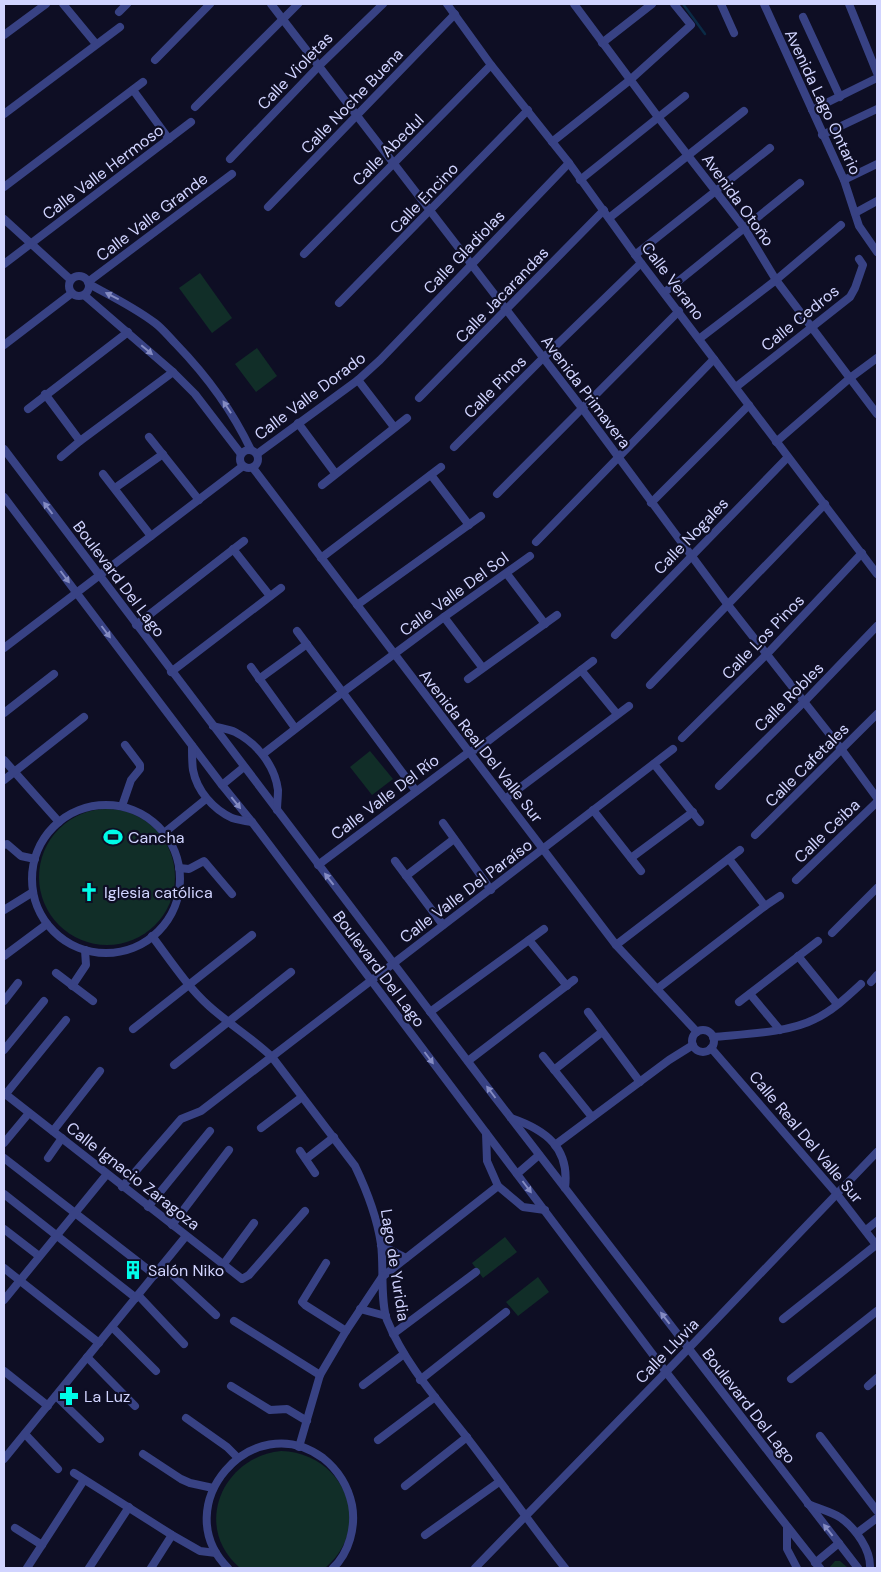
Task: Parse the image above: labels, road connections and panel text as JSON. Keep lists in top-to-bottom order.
{
  "streets": {
    "street": [
      "Calle Violetas",
      "Calle Noche Buena",
      "Avenida Lago Ontario",
      "Calle Abedul",
      "Calle Valle Hermoso",
      "Calle Encino",
      "Avenida Otoño",
      "Calle Valle Grande",
      "Calle Gladiolas",
      "Calle Verano",
      "Calle Jacarandas",
      "Calle Cedros",
      "Calle Pinos",
      "Avenida Primavera",
      "Calle Valle Dorado",
      "Calle Nogales",
      "Boulevard Del Lago",
      "Calle Valle Del Sol",
      "Calle Los Pinos",
      "Calle Robles",
      "Avenida Real Del Valle Sur",
      "Calle Cafetales",
      "Calle Valle Del Río",
      "Calle Ceiba",
      "Calle Valle Del Paraíso",
      "Calle Real Del Valle Sur",
      "Calle Ignacio Zaragoza",
      "Lago de Yuridia",
      "Calle Lluvia"
    ]
  },
  "crossings": [
    ["Calle Violetas", "Avenida Primavera"],
    ["Calle Noche Buena", "Calle Verano"],
    ["Calle Noche Buena", "Avenida Primavera"],
    ["Calle Abedul", "Calle Verano"],
    ["Calle Abedul", "Avenida Primavera"],
    ["Calle Encino", "Calle Verano"],
    ["Calle Encino", "Avenida Primavera"],
    ["Avenida Otoño", "Calle Cedros"],
    ["Calle Gladiolas", "Calle Verano"],
    ["Calle Gladiolas", "Avenida Primavera"],
    ["Calle Gladiolas", "Calle Valle Dorado"],
    ["Calle Verano", "Calle Jacarandas"],
    ["Calle Verano", "Calle Cedros"],
    ["Calle Verano", "Calle Pinos"],
    ["Calle Verano", "Calle Nogales"],
    ["Calle Verano", "Calle Los Pinos"],
    ["Calle Jacarandas", "Avenida Primavera"],
    ["Calle Pinos", "Avenida Primavera"],
    ["Avenida Primavera", "Calle Nogales"],
    ["Avenida Primavera", "Calle Los Pinos"],
    ["Avenida Primavera", "Calle Robles"],
    ["Avenida Primavera", "Calle Cafetales"],
    ["Calle Valle Dorado", "Avenida Real Del Valle Sur"],
    ["Boulevard Del Lago", "Calle Valle Del Río"],
    ["Boulevard Del Lago", "Calle Valle Del Paraíso"],
    ["Boulevard Del Lago", "Calle Lluvia"],
    ["Calle Valle Del Sol", "Avenida Real Del Valle Sur"],
    ["Avenida Real Del Valle Sur", "Calle Valle Del Río"],
    ["Avenida Real Del Valle Sur", "Calle Valle Del Paraíso"],
    ["Avenida Real Del Valle Sur", "Calle Real Del Valle Sur"],
    ["Calle Valle Del Paraíso", "Calle Ignacio Zaragoza"],
    ["Calle Valle Del Paraíso", "Lago de Yuridia"],
    ["Calle Real Del Valle Sur", "Calle Lluvia"],
    ["Lago de Yuridia", "Calle Lluvia"]
  ],
  "places": {
    "sports": ["Cancha"],
    "church": ["Iglesia católica"],
    "building": ["Salón Niko"],
    "pharmacy": ["La Luz"]
  }
}
